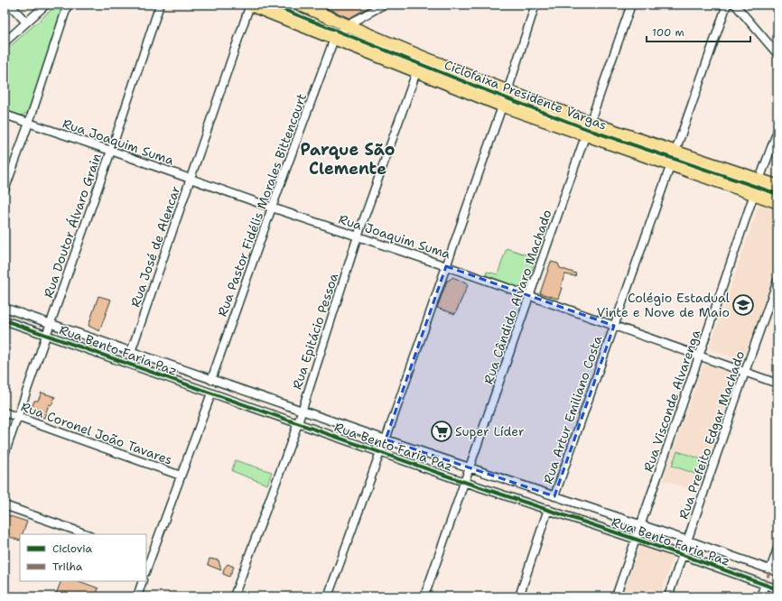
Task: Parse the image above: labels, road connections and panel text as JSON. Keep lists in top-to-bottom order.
{
  "streets": {
    "street": [
      "Rua Joaquim Suma",
      "Rua Pastor Fidélis Morales Bittencourt",
      "Rua Doutor Álvaro Grain",
      "Rua José de Alencar",
      "Rua Cândido Alvaro Machado",
      "Rua Epitácio Pessoa",
      "Rua Bento Faria Paz",
      "Rua Visconde Alvarenga",
      "Rua Artur Emiliano Costa",
      "Rua Coronel João Tavares",
      "Rua Prefeito Edgar Machado"
    ],
    "cycle path": ["Ciclofaixa Presidente Vargas"]
  },
  "crossings": [
    ["Rua Joaquim Suma", "Rua Pastor Fidélis Morales Bittencourt"],
    ["Rua Joaquim Suma", "Rua Doutor Álvaro Grain"],
    ["Rua Joaquim Suma", "Rua José de Alencar"],
    ["Rua Joaquim Suma", "Rua Cândido Alvaro Machado"],
    ["Rua Joaquim Suma", "Rua Epitácio Pessoa"],
    ["Rua Joaquim Suma", "Rua Visconde Alvarenga"],
    ["Rua Joaquim Suma", "Rua Artur Emiliano Costa"],
    ["Rua Joaquim Suma", "Rua Prefeito Edgar Machado"],
    ["Rua Pastor Fidélis Morales Bittencourt", "Rua Bento Faria Paz"],
    ["Rua Doutor Álvaro Grain", "Rua Bento Faria Paz"],
    ["Rua Doutor Álvaro Grain", "Rua Coronel João Tavares"],
    ["Rua José de Alencar", "Rua Bento Faria Paz"],
    ["Rua Cândido Alvaro Machado", "Rua Bento Faria Paz"],
    ["Rua Epitácio Pessoa", "Rua Bento Faria Paz"],
    ["Rua Bento Faria Paz", "Rua Visconde Alvarenga"],
    ["Rua Bento Faria Paz", "Rua Artur Emiliano Costa"],
    ["Rua Bento Faria Paz", "Rua Prefeito Edgar Machado"]
  ],
  "districts": ["Parque São Clemente"],
  "places": {
    "school or university": ["Colégio Estadual Vinte e Nove de Maio"],
    "supermarket": ["Super Líder"]
  },
  "legend": ["Ciclovia", "Trilha"],
  "scale_bar": "100 m"
}
